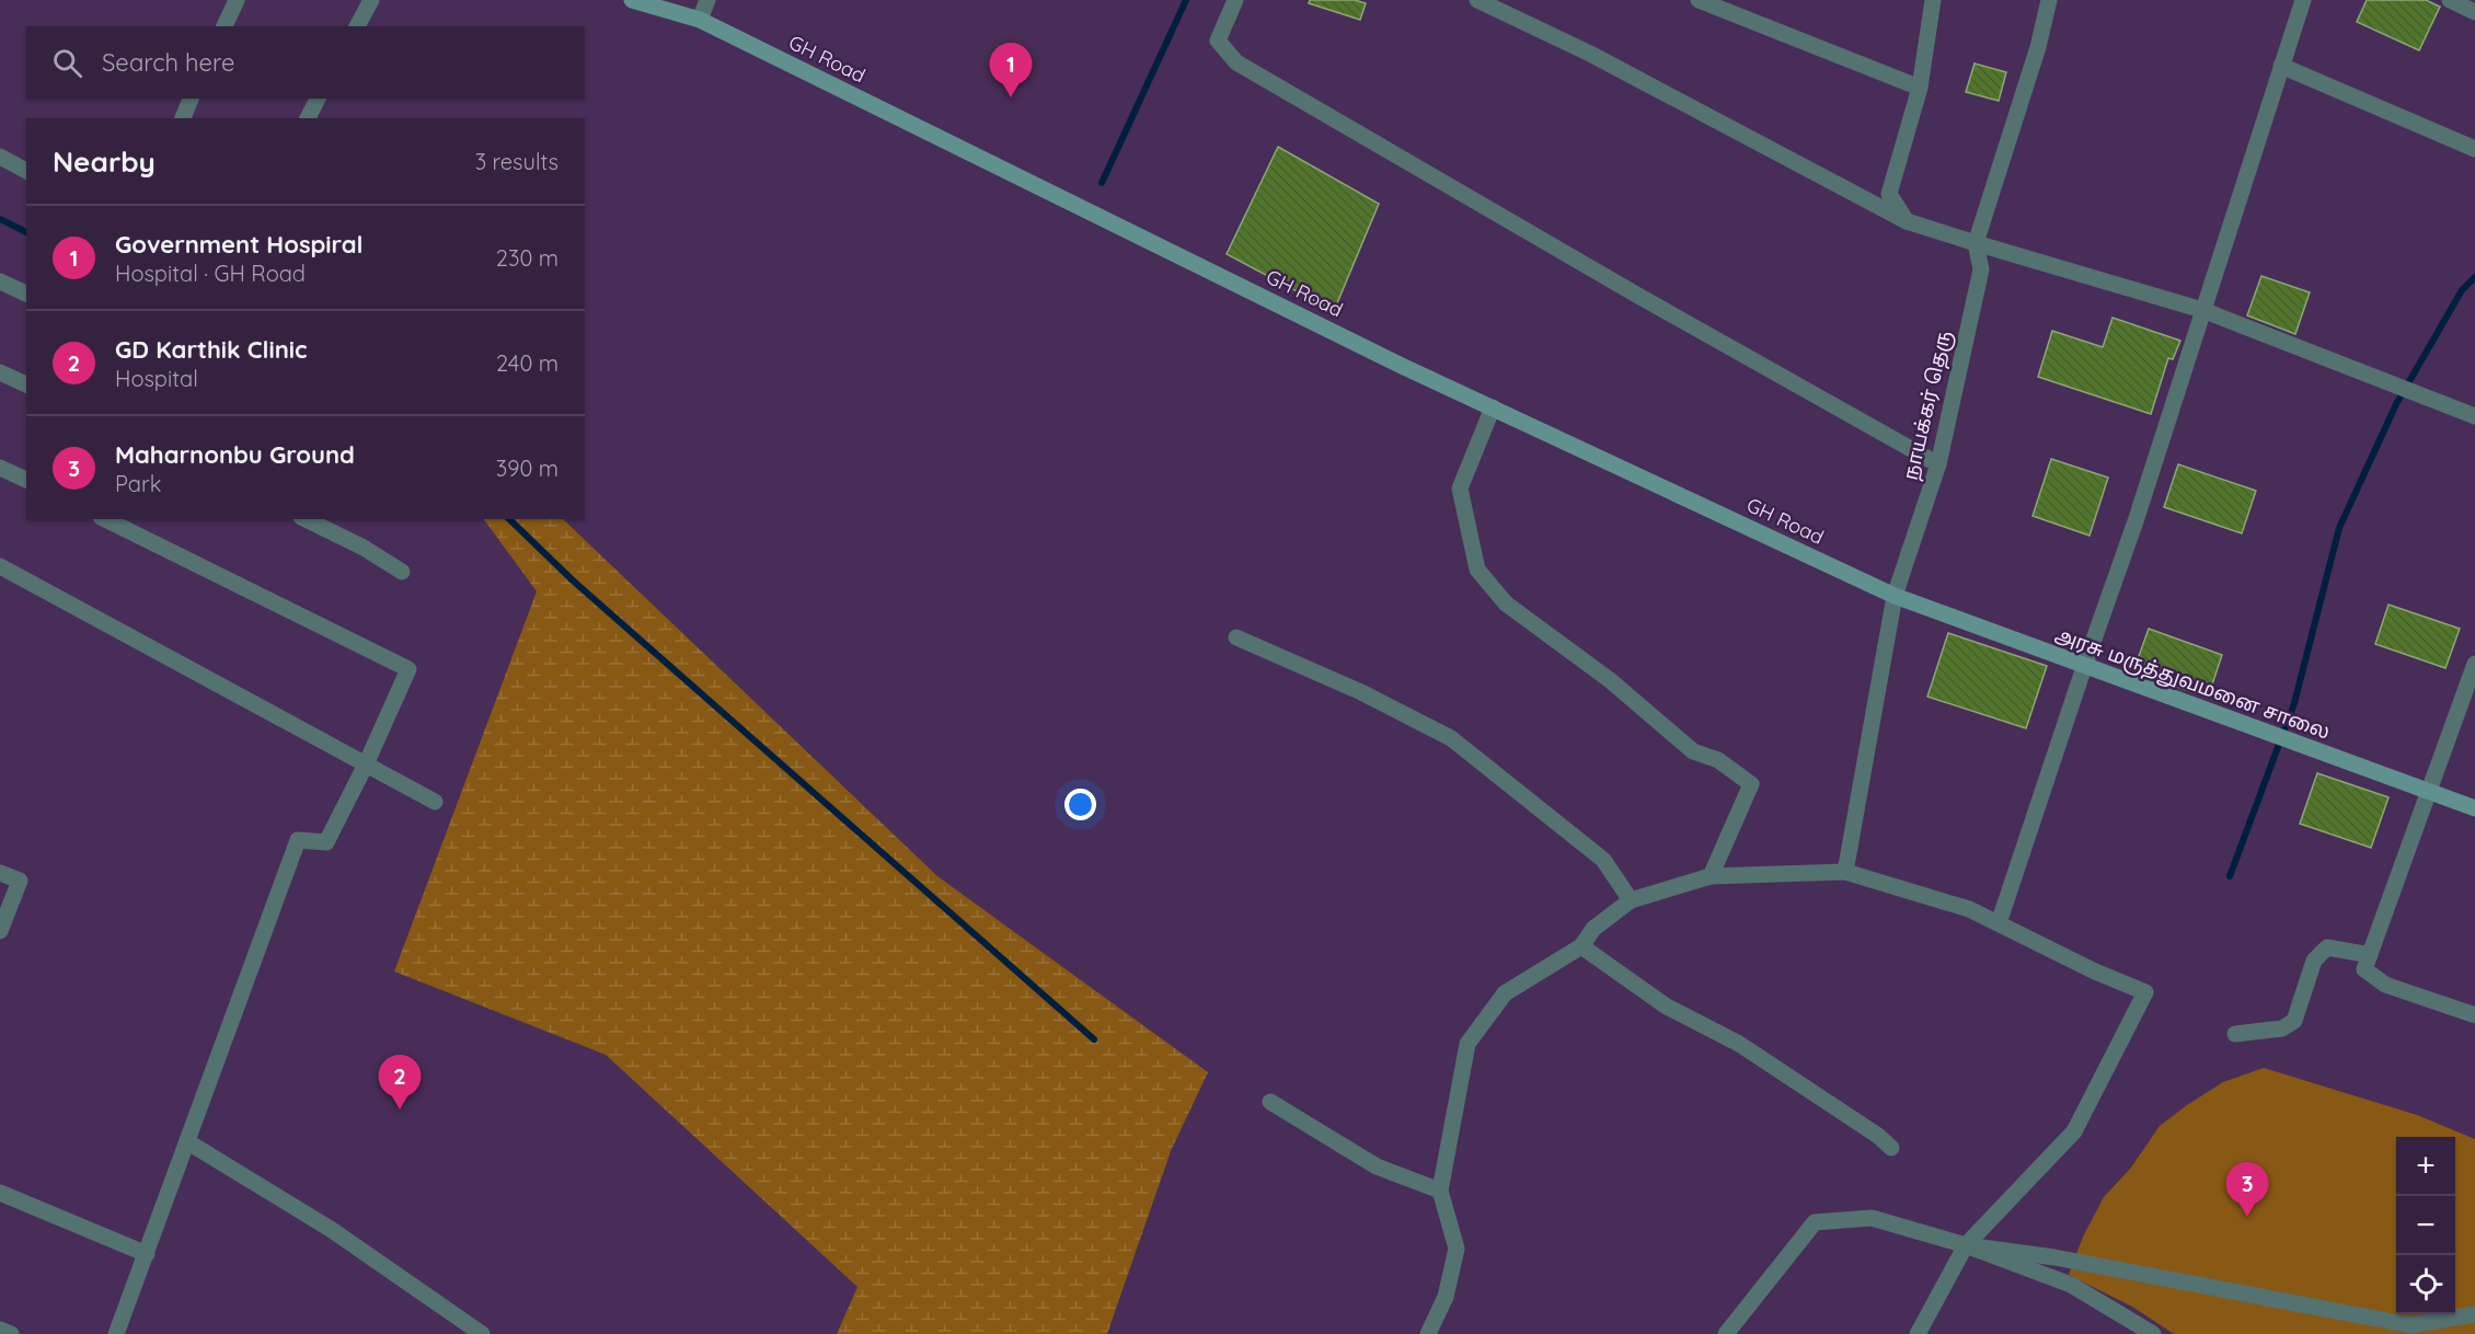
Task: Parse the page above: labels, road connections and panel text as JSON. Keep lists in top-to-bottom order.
{
  "streets": {
    "main road": ["GH Road", "அரசு மருத்துவமனை சாலை"],
    "street": ["நாயக்கர் தெரு"]
  },
  "crossings": [
    ["GH Road", "நாயக்கர் தெரு"],
    ["GH Road", "அரசு மருத்துவமனை சாலை"],
    ["நாயக்கர் தெரு", "அரசு மருத்துவமனை சாலை"]
  ],
  "page": {
    "search": "Search here",
    "pins": ["1", "2", "3"],
    "heading": ["Nearby", "3 results"],
    "list": [
      {
        "mark": "1",
        "name": "Government Hospiral",
        "note": "Hospital · GH Road",
        "value": "230 m"
      },
      {
        "mark": "2",
        "name": "GD Karthik Clinic",
        "note": "Hospital",
        "value": "240 m"
      },
      {
        "mark": "3",
        "name": "Maharnonbu Ground",
        "note": "Park",
        "value": "390 m"
      }
    ],
    "map_buttons": ["+", "−"]
  }
}
